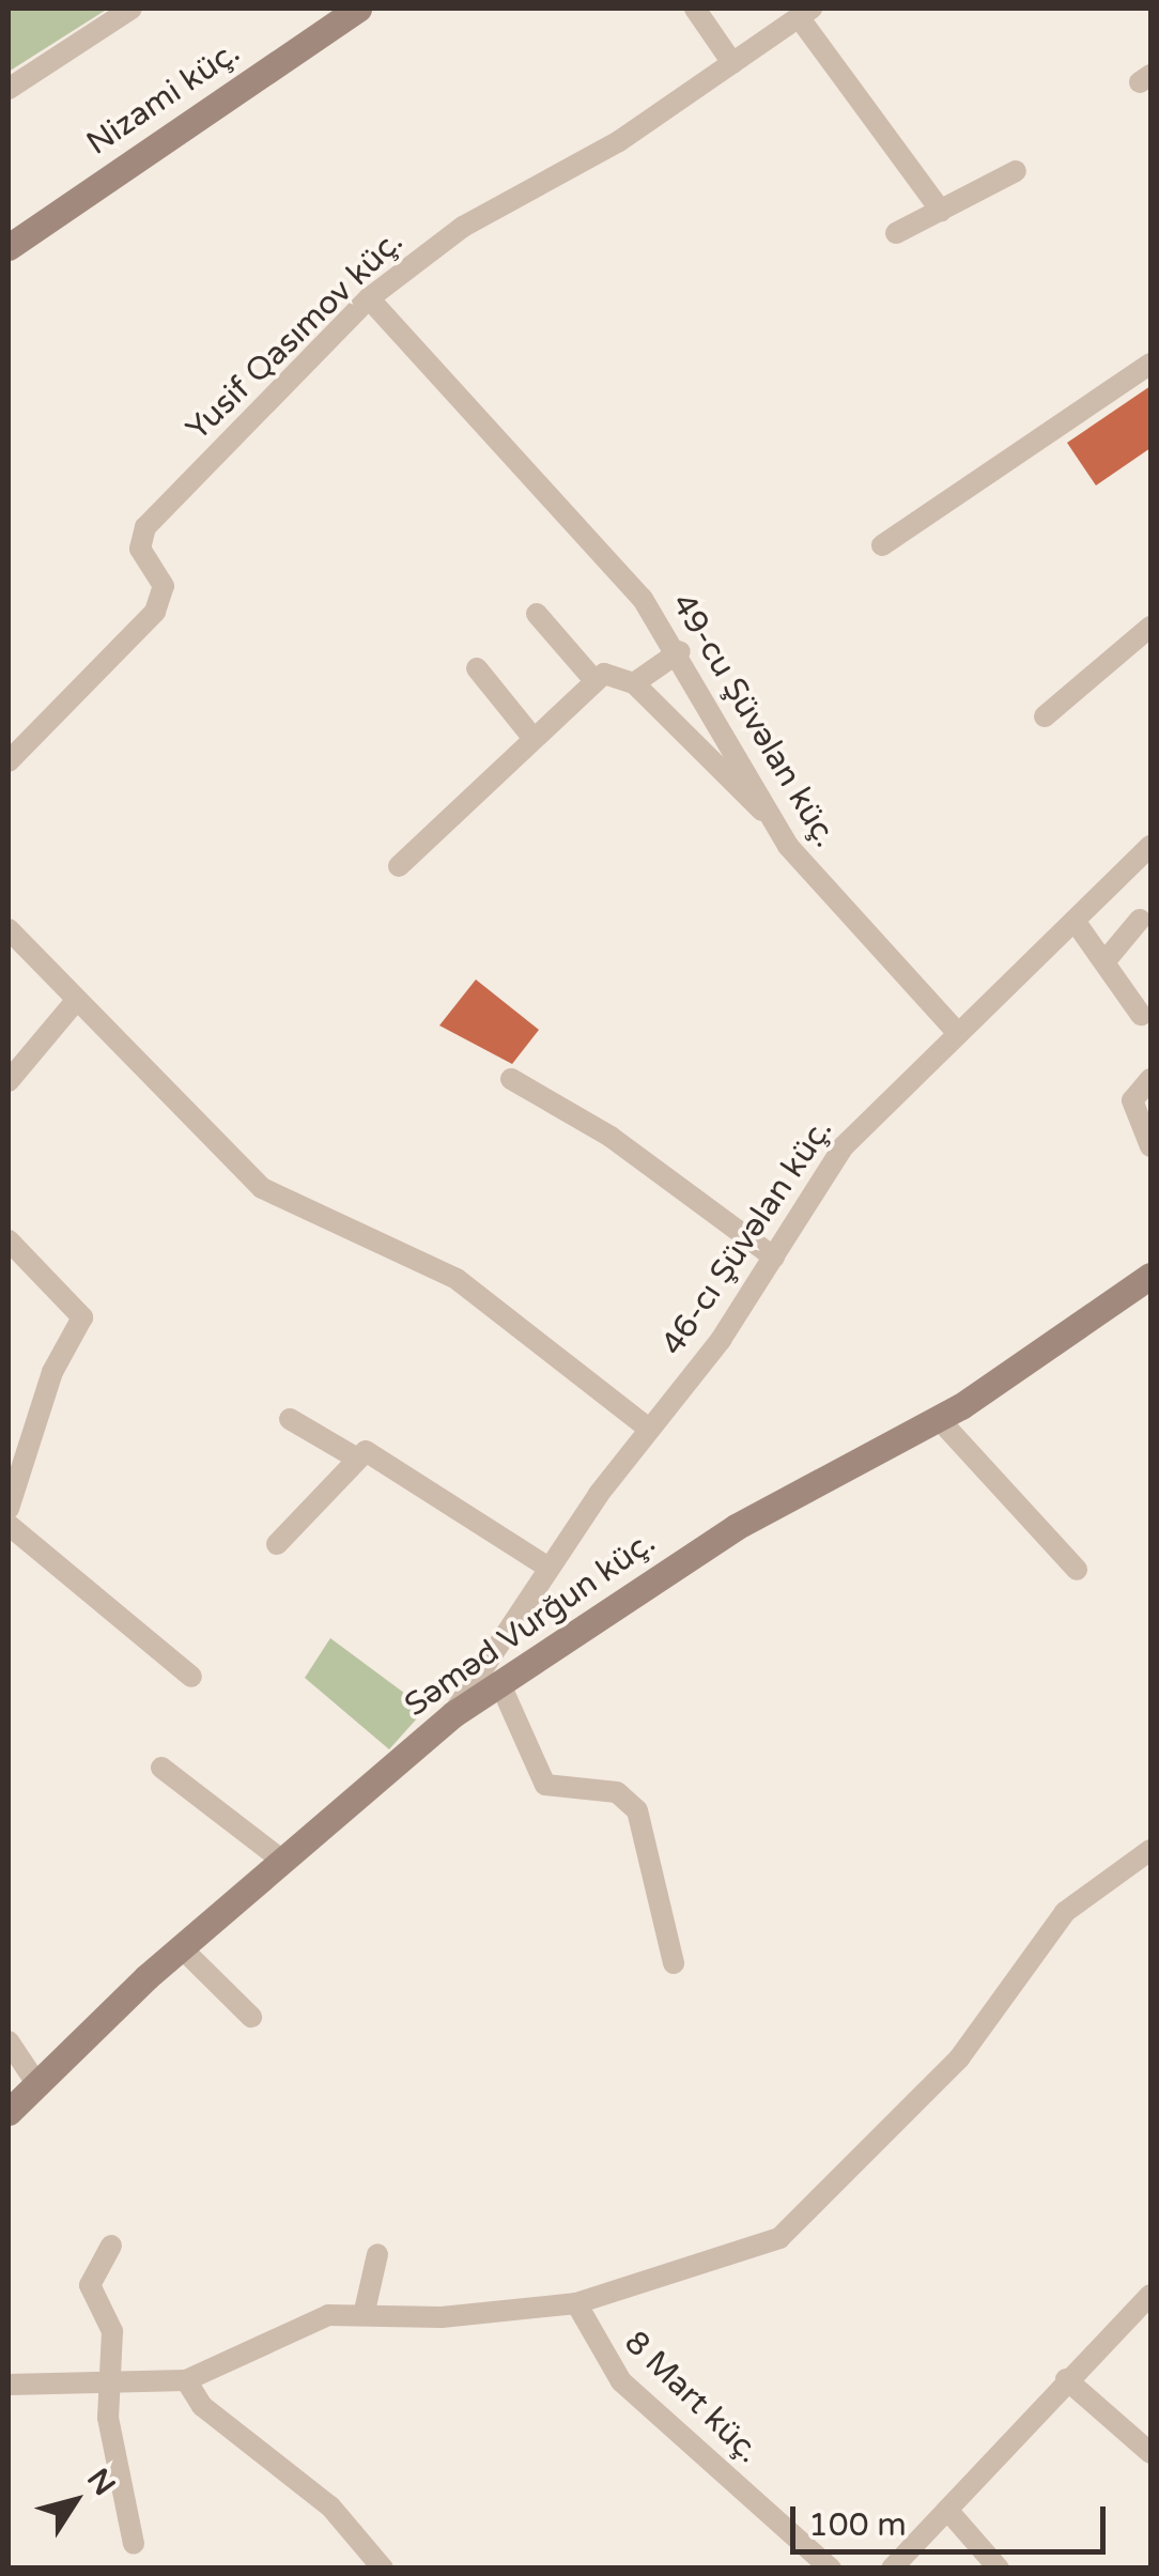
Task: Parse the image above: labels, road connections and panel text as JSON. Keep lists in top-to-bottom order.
{
  "streets": {
    "street": [
      "Nizami küç.",
      "Yusif Qasımov küç.",
      "49-cu Şüvəlan küç.",
      "46-cı Şüvəlan küç.",
      "Səməd Vurğun küç.",
      "8 Mart küç."
    ]
  },
  "crossings": [
    ["Yusif Qasımov küç.", "49-cu Şüvəlan küç."],
    ["49-cu Şüvəlan küç.", "46-cı Şüvəlan küç."],
    ["46-cı Şüvəlan küç.", "Səməd Vurğun küç."]
  ],
  "scale_bar": "100 m",
  "north": "top right"
}
